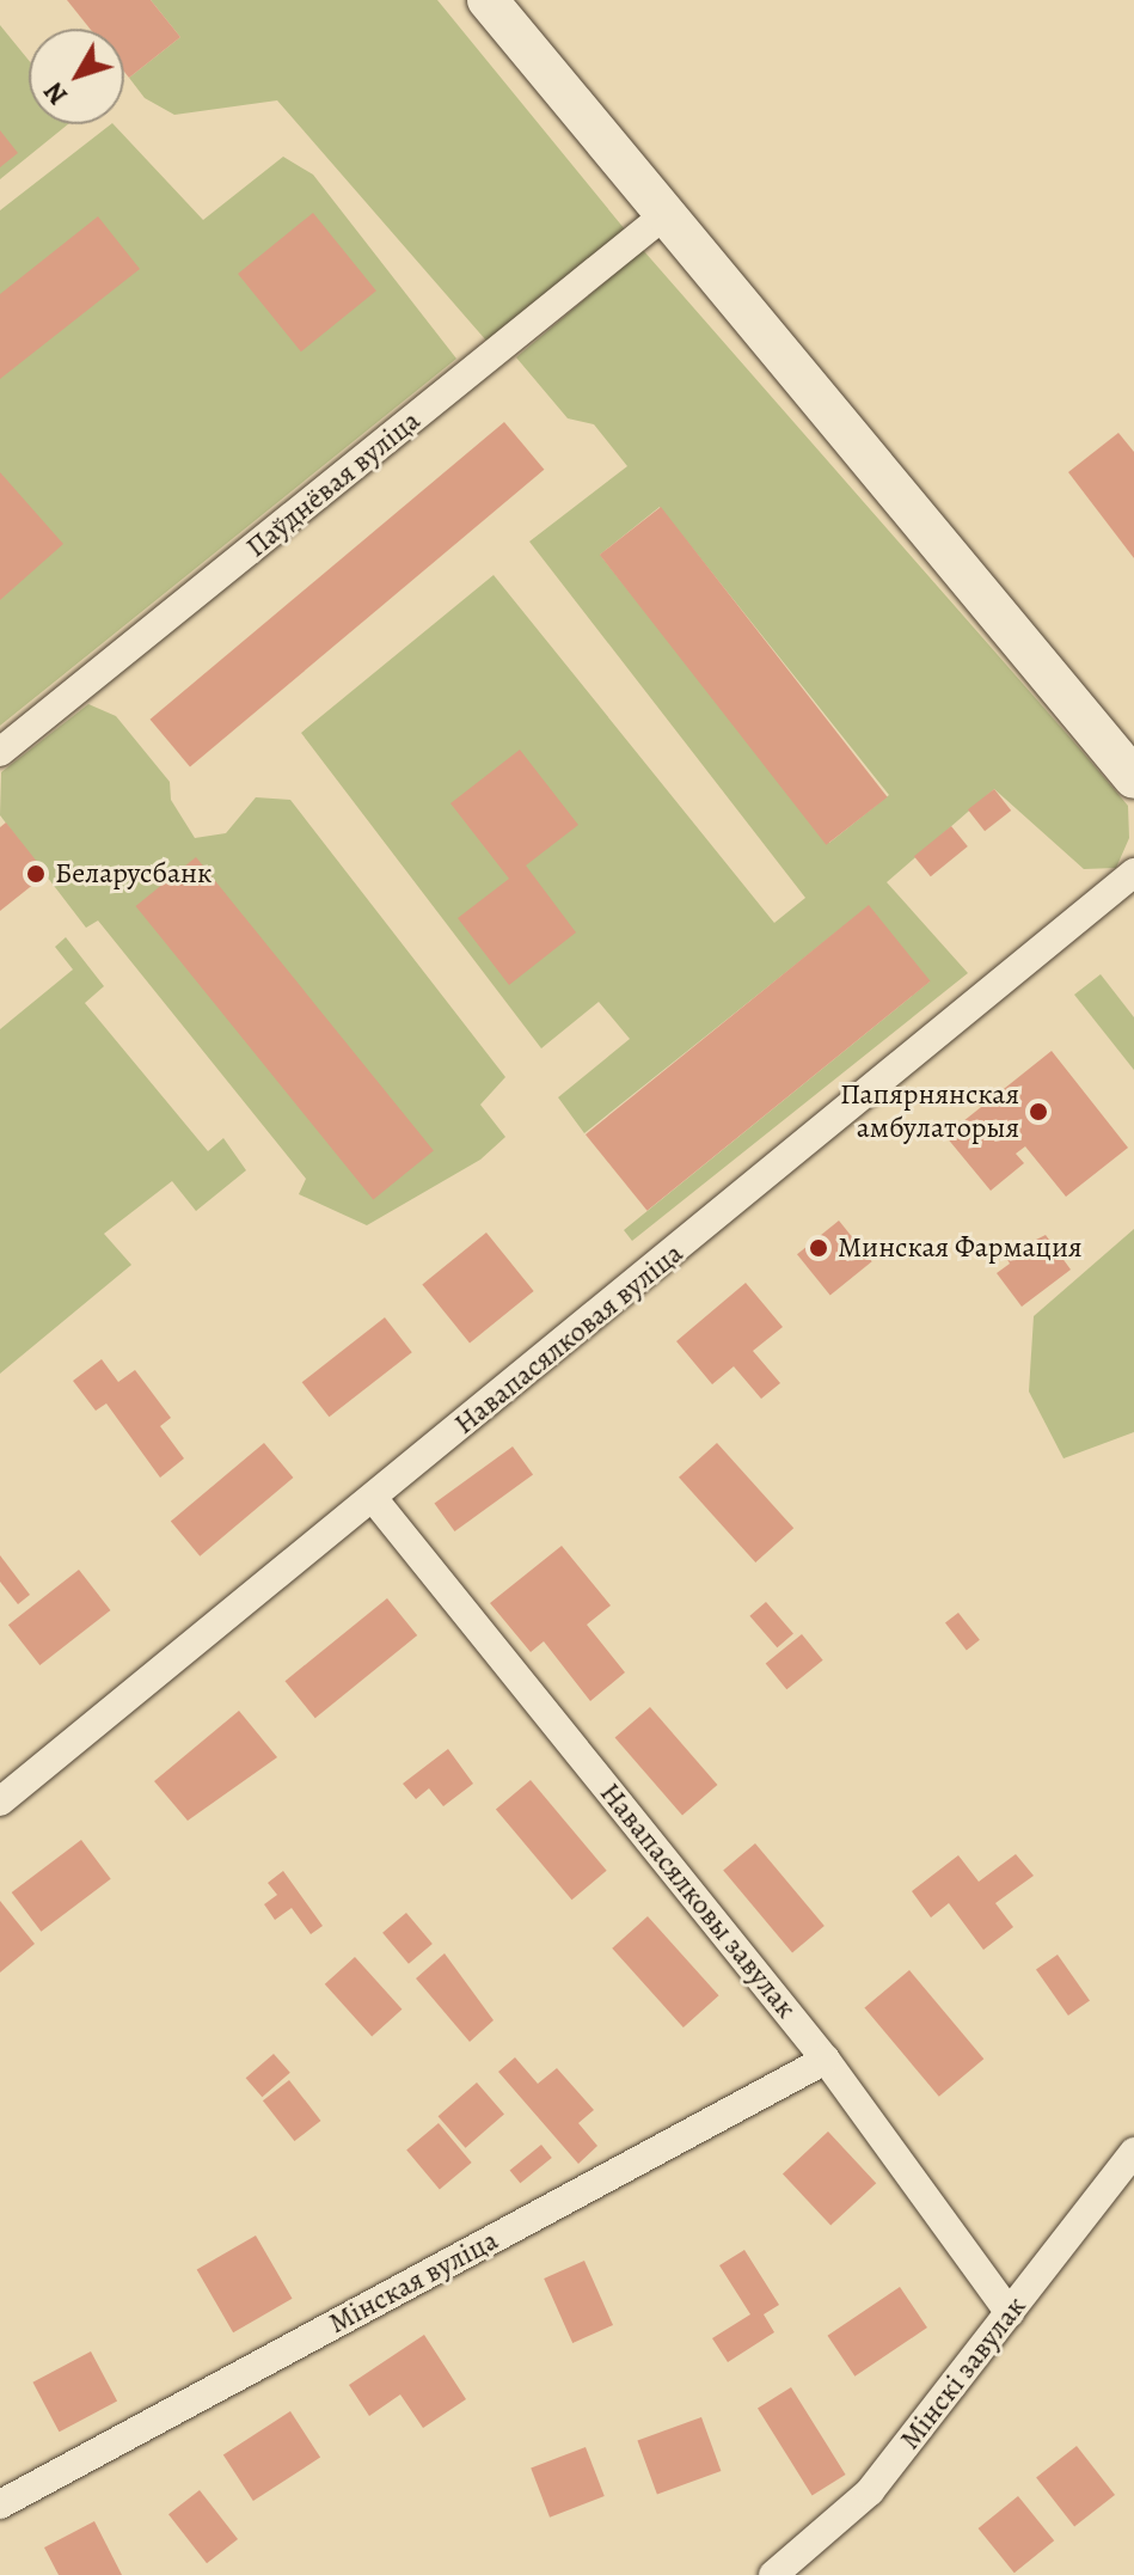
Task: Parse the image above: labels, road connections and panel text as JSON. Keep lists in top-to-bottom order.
{
  "streets": {
    "street": [
      "Паўднёвая вуліца",
      "Навапасялковая вуліца",
      "Навапасялковы завулак",
      "Мінская вуліца",
      "Мінскі завулак"
    ]
  },
  "crossings": [
    ["Навапасялковая вуліца", "Навапасялковы завулак"],
    ["Навапасялковы завулак", "Мінская вуліца"],
    ["Навапасялковы завулак", "Мінскі завулак"]
  ],
  "places": ["Беларусбанк", "Папярнянская амбулаторыя", "Минская Фармация"],
  "north": "bottom left"
}
